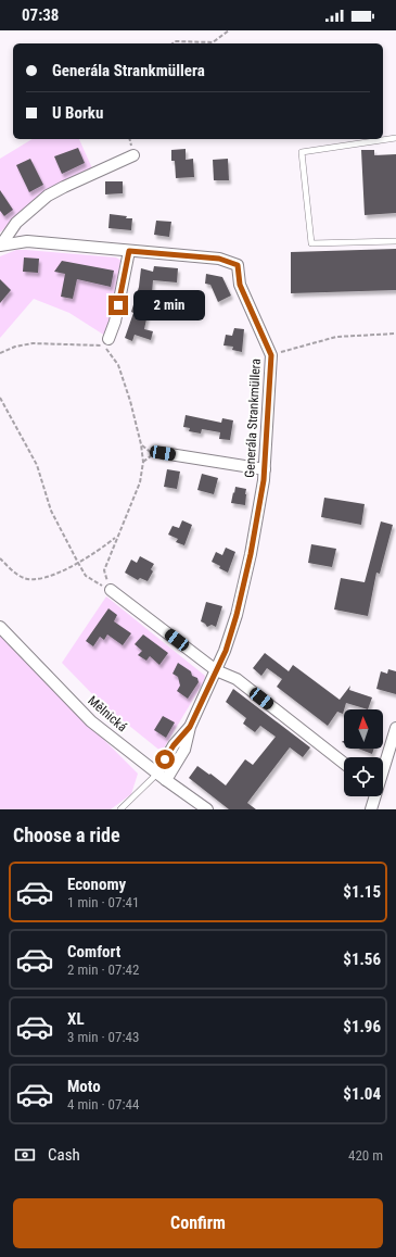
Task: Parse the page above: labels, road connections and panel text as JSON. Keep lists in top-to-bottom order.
{
  "streets": {
    "street": ["Generála Strankmüllera", "Mělnická"]
  },
  "crossings": [
    ["Generála Strankmüllera", "Mělnická"]
  ],
  "north": "top",
  "page": {
    "status": "07:38",
    "banner": ["Generála Strankmüllera", "U Borku"],
    "bubble": "2 min",
    "heading": "Choose a ride",
    "list": [
      {
        "name": "Economy",
        "note": "1 min · 07:41",
        "value": "$1.15"
      },
      {
        "name": "Comfort",
        "note": "2 min · 07:42",
        "value": "$1.56"
      },
      {
        "name": "XL",
        "note": "3 min · 07:43",
        "value": "$1.96"
      },
      {
        "name": "Moto",
        "note": "4 min · 07:44",
        "value": "$1.04"
      }
    ],
    "pay": ["Cash", "420 m"],
    "buttons": "Confirm"
  }
}
